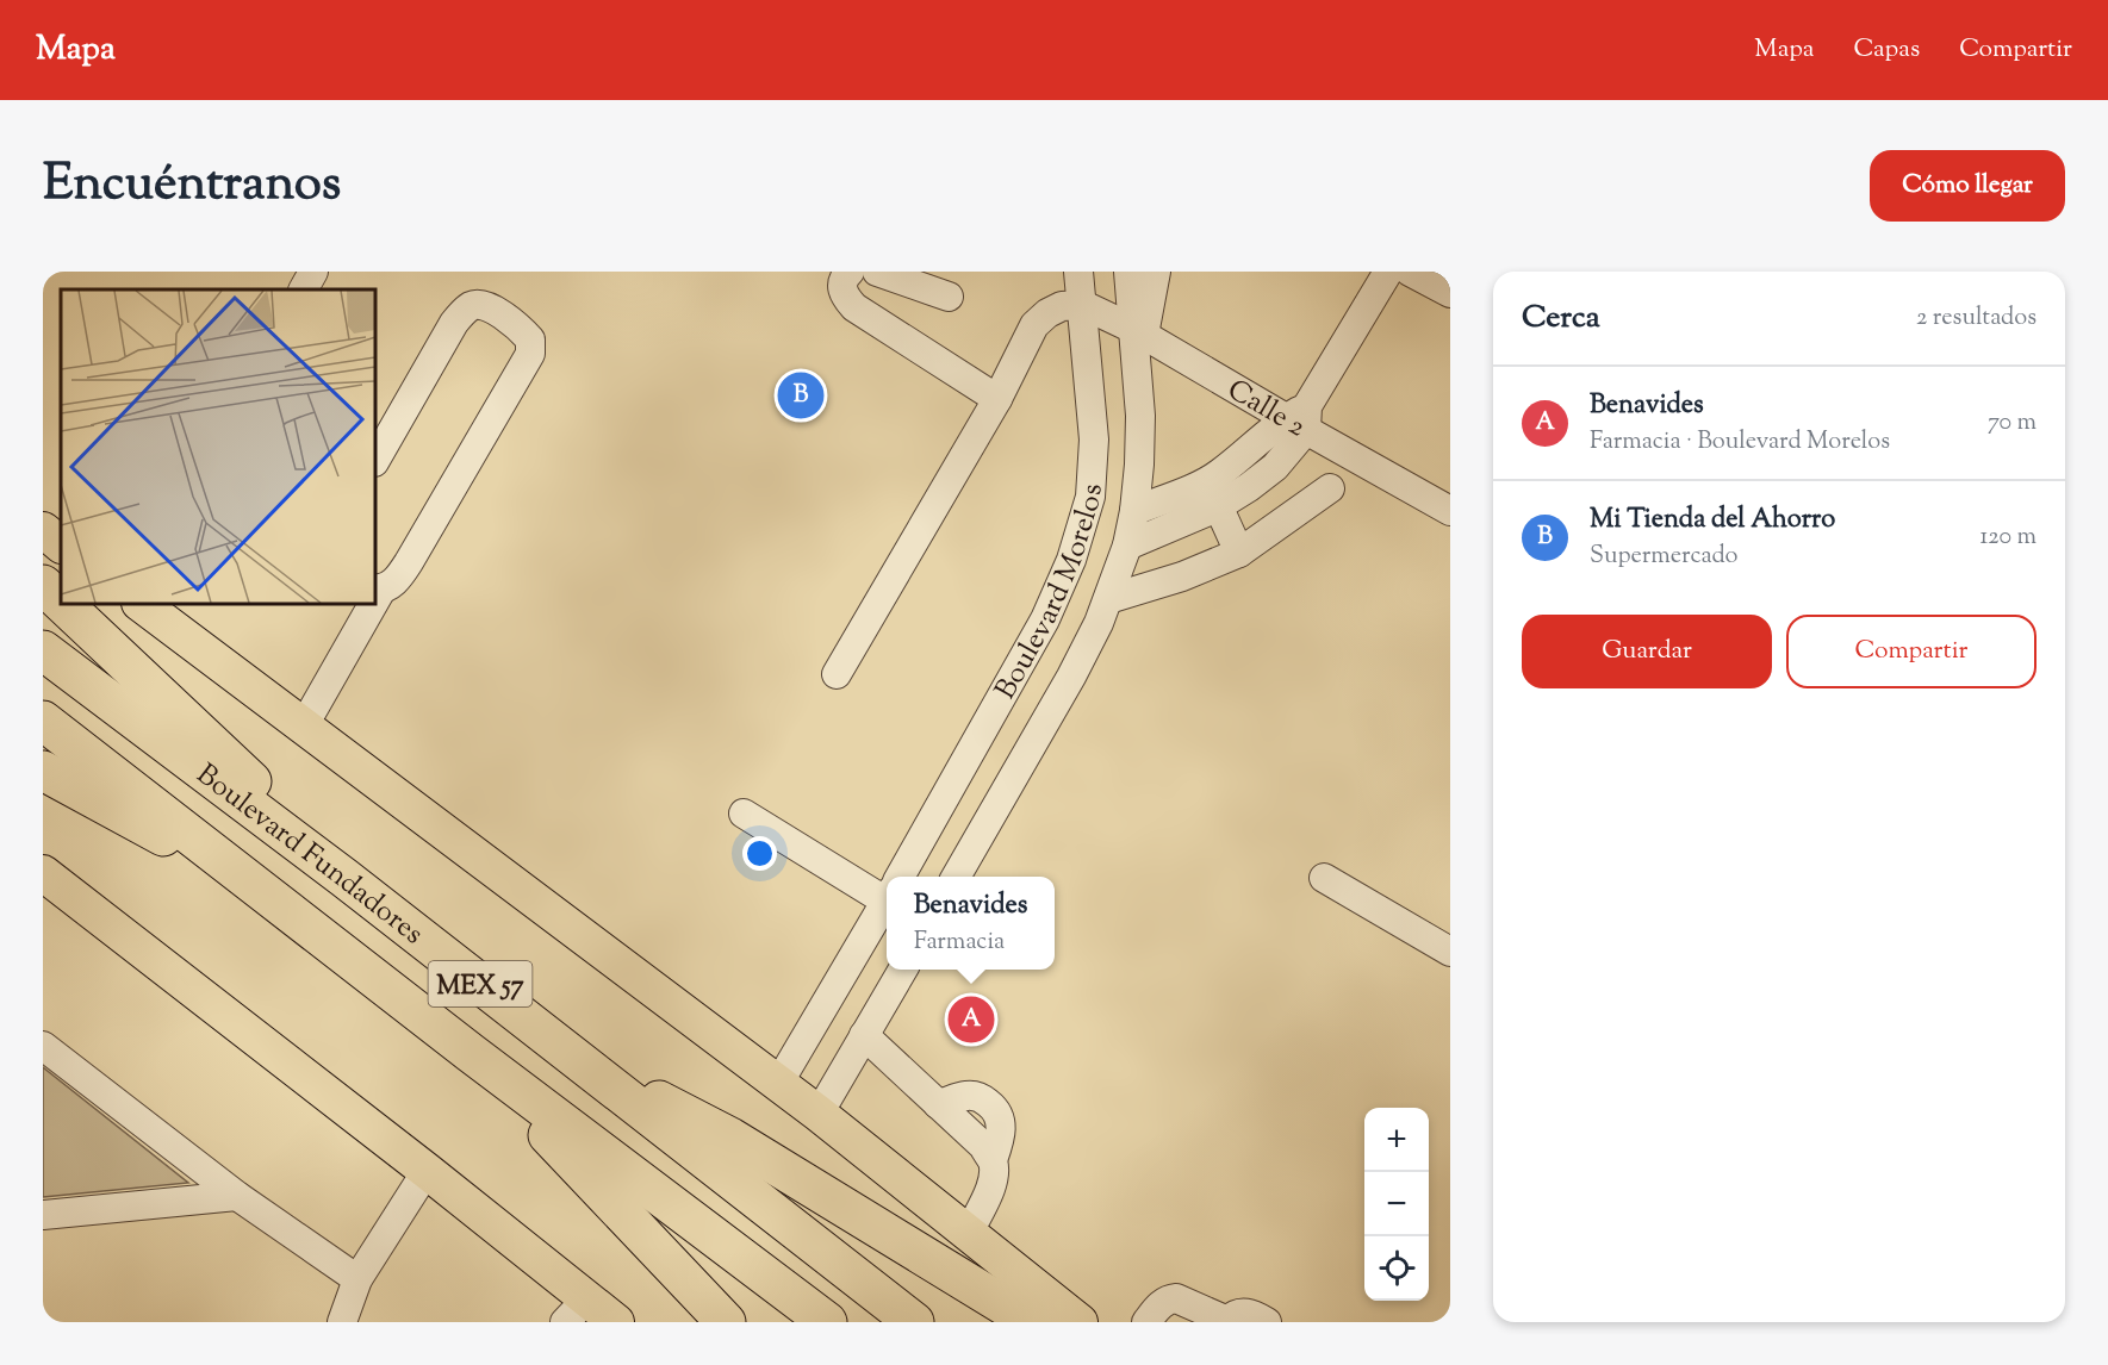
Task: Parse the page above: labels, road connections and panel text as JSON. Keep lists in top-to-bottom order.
{
  "streets": {
    "highway": ["Boulevard Fundadores", "MEX 57"],
    "street": ["Calle 2", "Boulevard Morelos"]
  },
  "crossings": [
    ["Calle 2", "Boulevard Morelos"]
  ],
  "page": {
    "header": "Mapa",
    "nav": ["Mapa", "Capas", "Compartir"],
    "title": "Encuéntranos",
    "buttons": [
      "Cómo llegar",
      ["Guardar", "Compartir"]
    ],
    "heading": ["Cerca", "2 resultados"],
    "list": [
      {
        "mark": "A",
        "name": "Benavides",
        "note": "Farmacia · Boulevard Morelos",
        "value": "70 m"
      },
      {
        "mark": "B",
        "name": "Mi Tienda del Ahorro",
        "note": "Supermercado",
        "value": "120 m"
      }
    ],
    "pins": ["B", "A"],
    "popup": ["Benavides", "Farmacia"],
    "map_buttons": ["+", "−"]
  }
}
